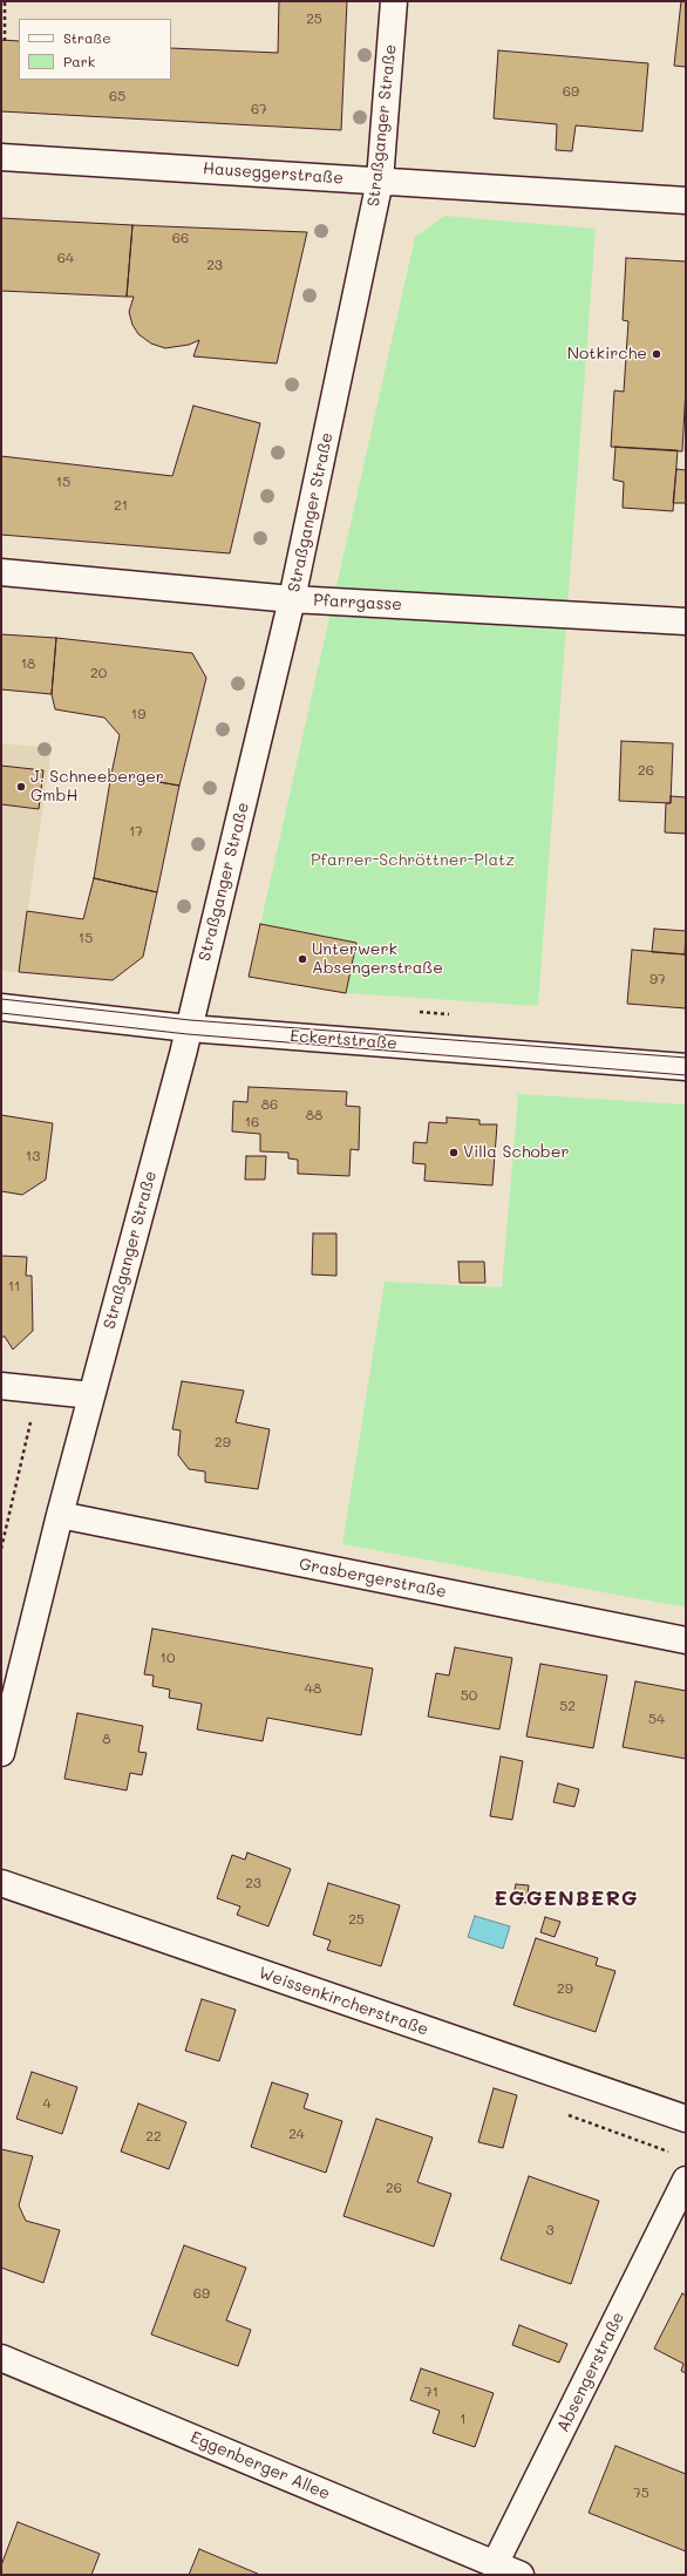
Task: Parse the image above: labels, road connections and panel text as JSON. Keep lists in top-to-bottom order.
{
  "streets": {
    "street": [
      "Straßganger Straße",
      "Hauseggerstraße",
      "Pfarrgasse",
      "Eckertstraße",
      "Grasbergerstraße",
      "Weissenkircherstraße",
      "Absengerstraße",
      "Eggenberger Allee"
    ]
  },
  "crossings": [
    ["Straßganger Straße", "Hauseggerstraße"],
    ["Straßganger Straße", "Pfarrgasse"],
    ["Straßganger Straße", "Eckertstraße"],
    ["Straßganger Straße", "Grasbergerstraße"],
    ["Absengerstraße", "Eggenberger Allee"]
  ],
  "districts": ["EGGENBERG"],
  "parks": ["Pfarrer-Schröttner-Platz"],
  "places": [
    "Notkirche",
    "J. Schneeberger GmbH",
    "Unterwerk Absengerstraße",
    "Villa Schober"
  ],
  "house_numbers": [
    "25",
    "69",
    "65",
    "67",
    "66",
    "64",
    "23",
    "15",
    "21",
    "18",
    "20",
    "19",
    "26",
    "17",
    "15",
    "97",
    "86",
    "88",
    "16",
    "13",
    "11",
    "29",
    "10",
    "48",
    "50",
    "52",
    "54",
    "8",
    "23",
    "25",
    "29",
    "4",
    "24",
    "22",
    "26",
    "3",
    "69",
    "71",
    "1",
    "75"
  ],
  "legend": ["Straße", "Park"]
}
